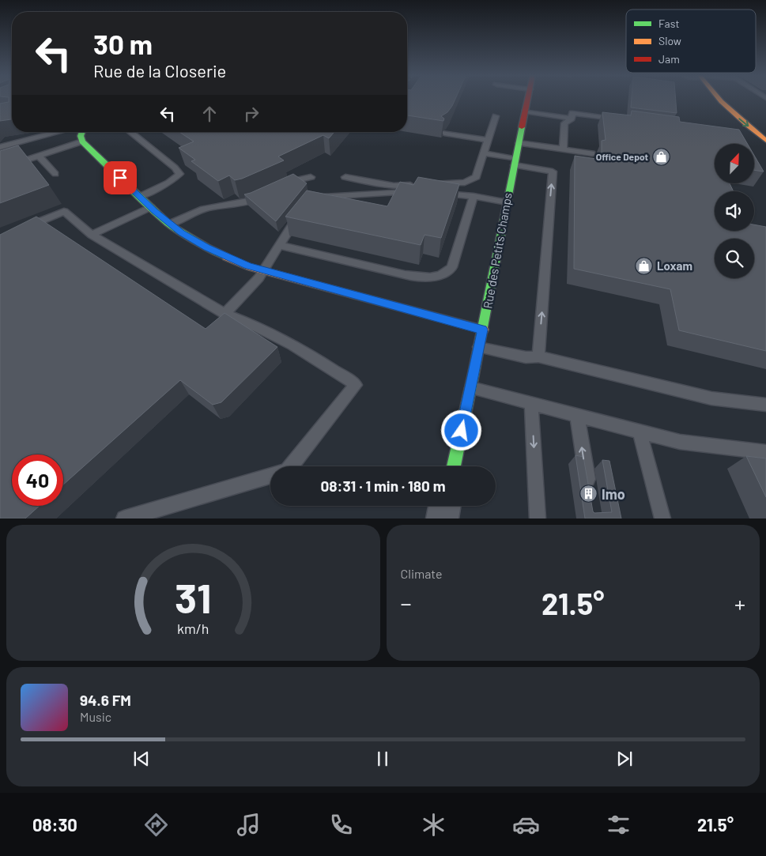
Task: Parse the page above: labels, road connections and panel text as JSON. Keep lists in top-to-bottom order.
{
  "streets": {
    "street": ["Rue des Petits Champs"]
  },
  "places": {
    "shop": ["Office Depot", "Loxam"],
    "building": ["Imo"]
  },
  "legend": ["Fast", "Slow", "Jam"],
  "north": "top right",
  "page": {
    "turn": ["30 m", "Rue de la Closerie"],
    "limit": "40",
    "trip": "08:31 · 1 min · 180 m",
    "tile": "Climate",
    "heat": ["−", "21.5°", "+"],
    "song": ["94.6 FM", "Music"],
    "tabs": ["08:30", "21.5°"],
    "gauge": ["31", "km/h"]
  }
}
